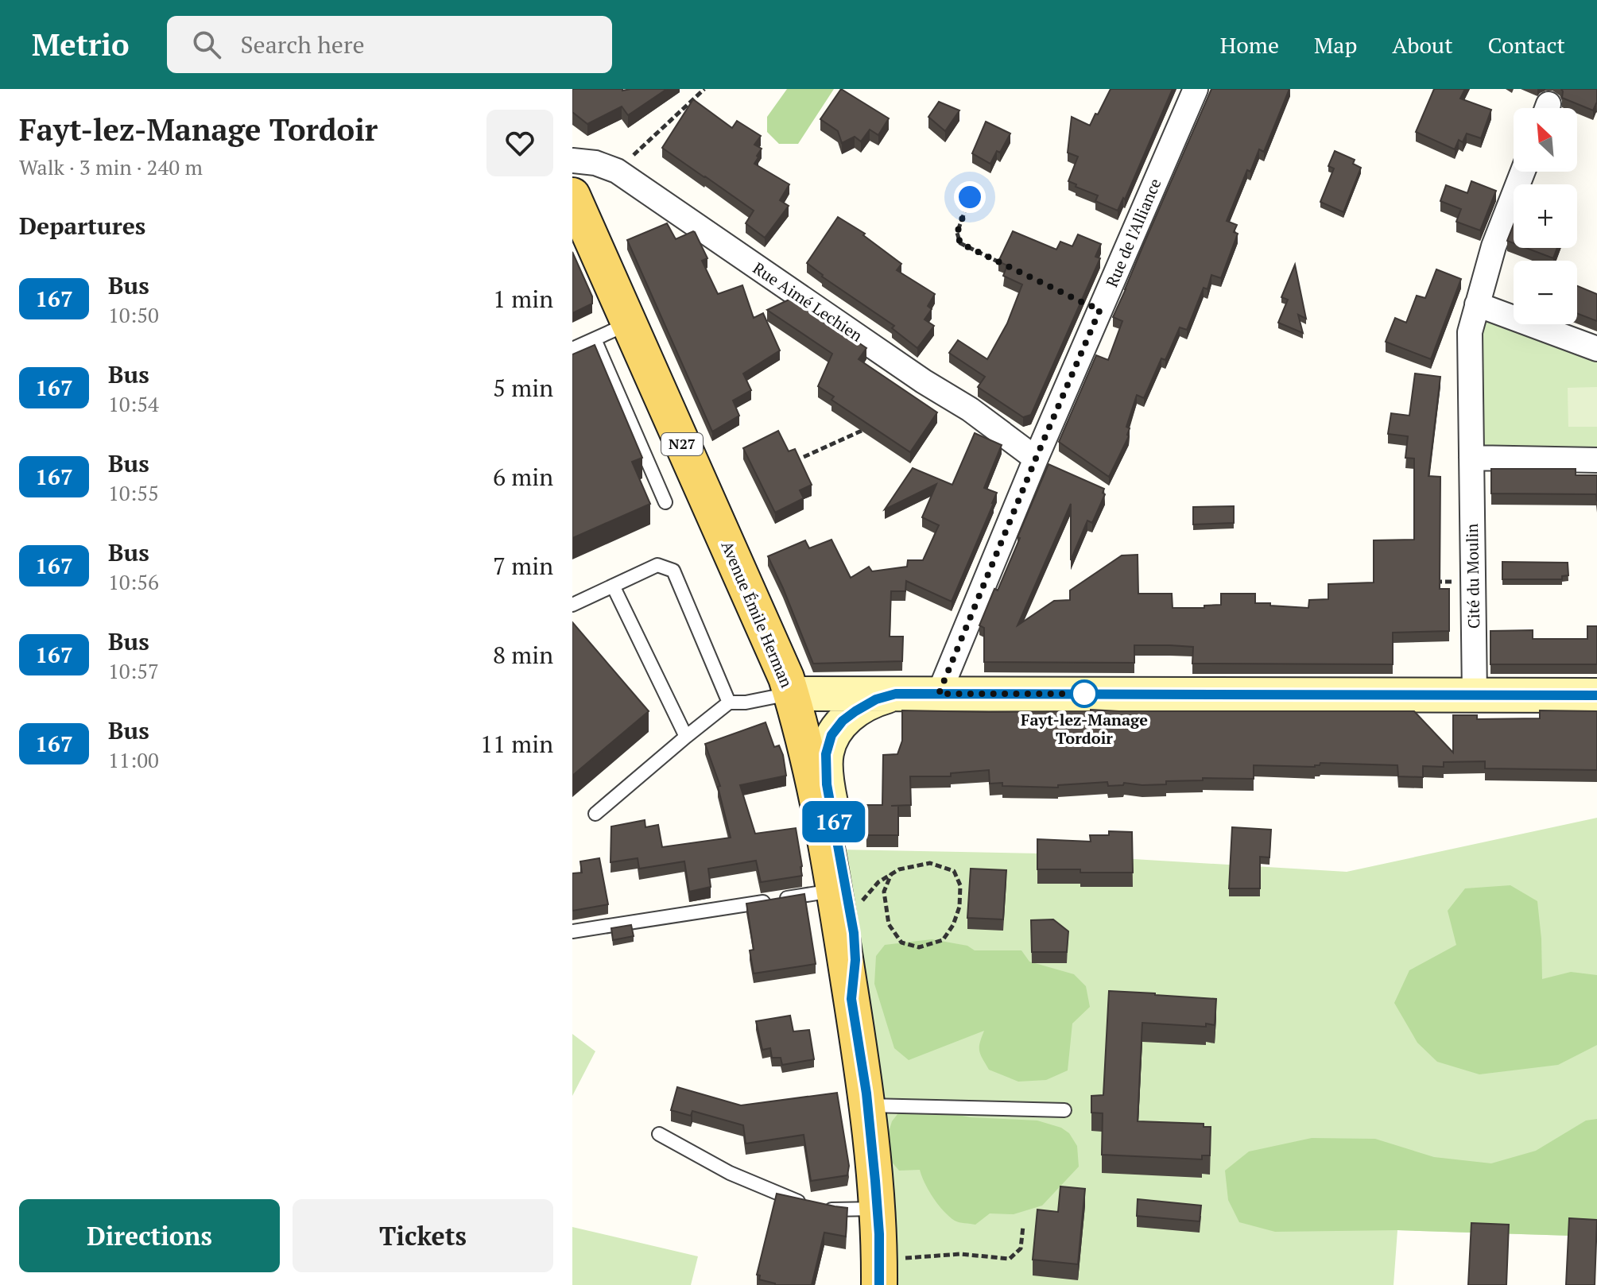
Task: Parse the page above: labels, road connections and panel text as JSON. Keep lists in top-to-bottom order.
{
  "streets": {
    "main road": ["N27", "Avenue Émile Herman"],
    "street": ["Rue de l'Alliance", "Rue Aimé Lechien", "Cité du Moulin"]
  },
  "crossings": [
    ["Rue de l'Alliance", "Rue Aimé Lechien"]
  ],
  "places": ["Fayt-lez-Manage Tordoir"],
  "lines": ["bus line 167"],
  "north": "top left",
  "page": {
    "header": "Metrio",
    "search": "Search here",
    "nav": [
      "Home",
      "Map",
      "About",
      "Contact"
    ],
    "heading": [
      ["Fayt-lez-Manage Tordoir", "Walk · 3 min · 240 m"],
      "Departures"
    ],
    "on_map": "167",
    "map_buttons": ["+", "−"],
    "list": [
      {
        "mark": "167",
        "name": "Bus",
        "note": "10:50",
        "value": "1 min"
      },
      {
        "mark": "167",
        "name": "Bus",
        "note": "10:54",
        "value": "5 min"
      },
      {
        "mark": "167",
        "name": "Bus",
        "note": "10:55",
        "value": "6 min"
      },
      {
        "mark": "167",
        "name": "Bus",
        "note": "10:56",
        "value": "7 min"
      },
      {
        "mark": "167",
        "name": "Bus",
        "note": "10:57",
        "value": "8 min"
      },
      {
        "mark": "167",
        "name": "Bus",
        "note": "11:00",
        "value": "11 min"
      }
    ],
    "buttons": ["Directions", "Tickets"]
  }
}
